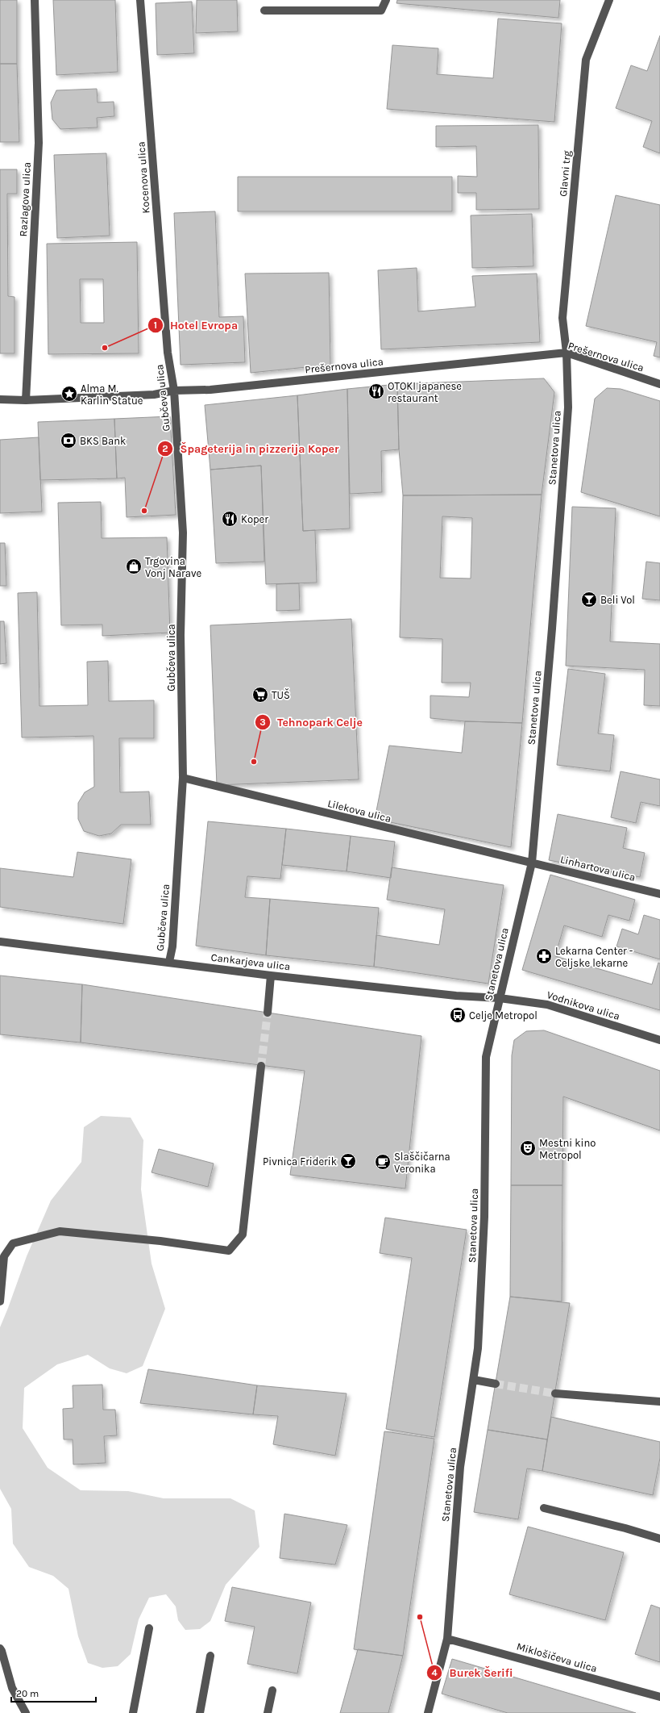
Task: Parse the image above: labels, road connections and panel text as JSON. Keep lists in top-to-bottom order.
{
  "streets": {
    "street": [
      "Glavni trg",
      "Kocenova ulica",
      "Razlagova ulica",
      "Prešernova ulica",
      "Gubčeva ulica",
      "Stanetova ulica",
      "Lilekova ulica",
      "Linhartova ulica",
      "Cankarjeva ulica",
      "Vodnikova ulica",
      "Miklošičeva ulica"
    ]
  },
  "crossings": [
    ["Glavni trg", "Prešernova ulica"],
    ["Glavni trg", "Stanetova ulica"],
    ["Kocenova ulica", "Gubčeva ulica"],
    ["Razlagova ulica", "Prešernova ulica"],
    ["Prešernova ulica", "Gubčeva ulica"],
    ["Prešernova ulica", "Stanetova ulica"],
    ["Gubčeva ulica", "Lilekova ulica"],
    ["Gubčeva ulica", "Cankarjeva ulica"],
    ["Stanetova ulica", "Lilekova ulica"],
    ["Stanetova ulica", "Linhartova ulica"],
    ["Stanetova ulica", "Cankarjeva ulica"],
    ["Stanetova ulica", "Vodnikova ulica"],
    ["Stanetova ulica", "Miklošičeva ulica"],
    ["Lilekova ulica", "Linhartova ulica"],
    ["Cankarjeva ulica", "Vodnikova ulica"]
  ],
  "places": {
    "other": [
      "Hotel Evropa",
      "Špageterija in pizzerija Koper",
      "Tehnopark Celje",
      "Burek Šerifi"
    ],
    "restaurant": ["OTOKI japanese restaurant", "Koper"],
    "place": ["Alma M. Karlin Statue"],
    "bank": ["BKS Bank"],
    "shop": ["Trgovina Vonj Narave"],
    "bar": ["Beli Vol", "Pivnica Friderik"],
    "supermarket": ["TUŠ"],
    "pharmacy": ["Lekarna Center - Celjske lekarne"],
    "bus stop": ["Celje Metropol"],
    "theatre": ["Mestni kino Metropol"],
    "cafe": ["Slaščičarna Veronika"]
  },
  "scale_bar": "20 m"
}
